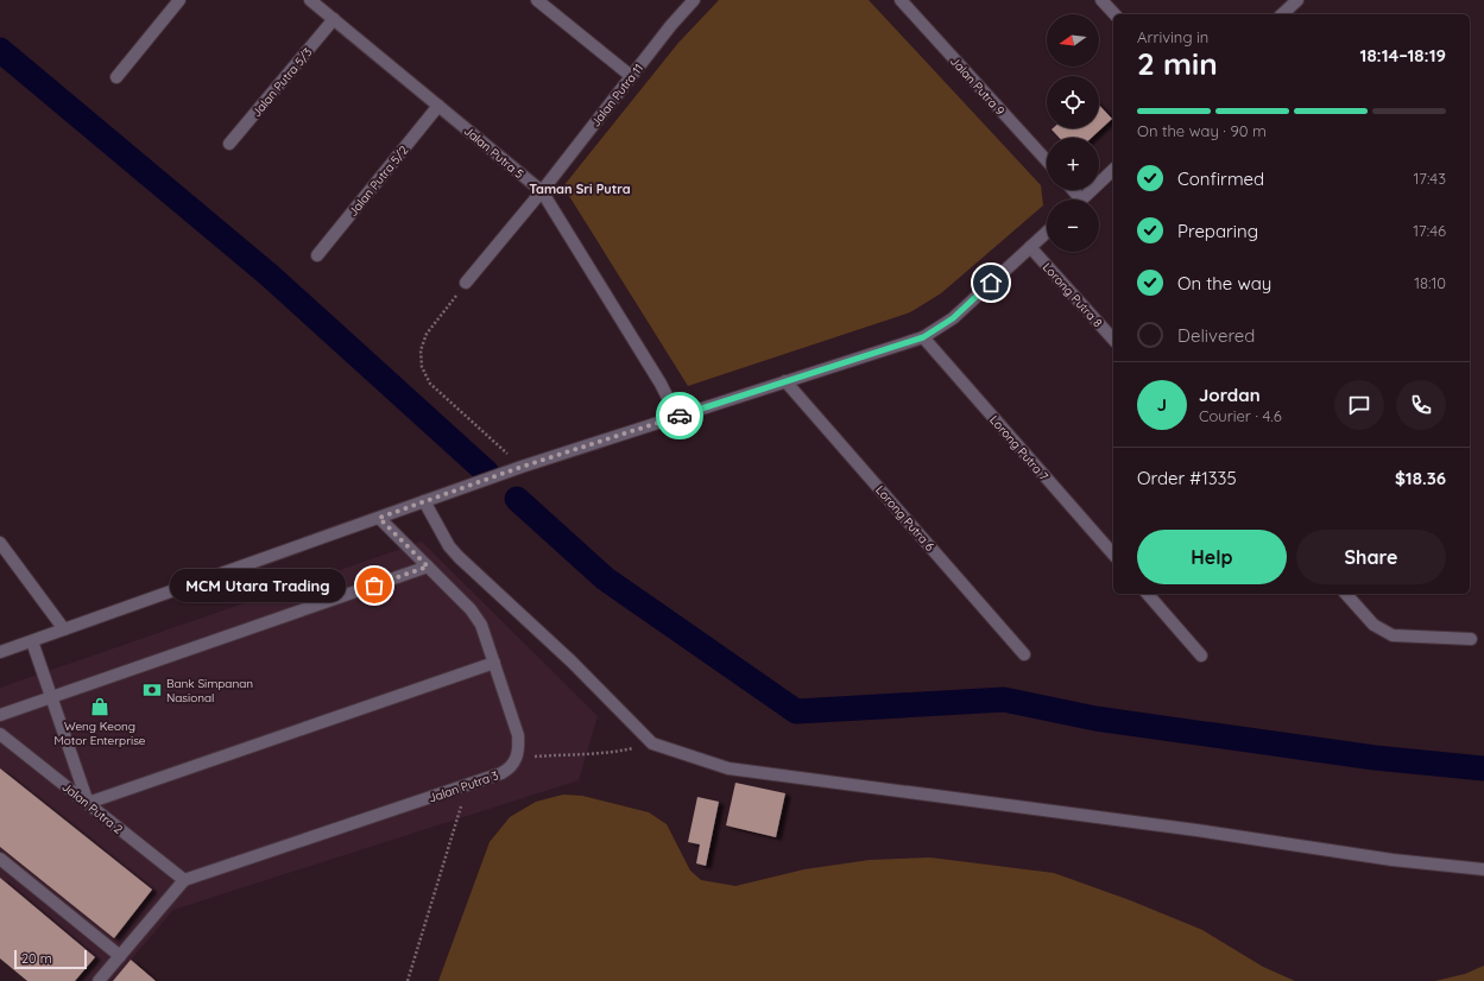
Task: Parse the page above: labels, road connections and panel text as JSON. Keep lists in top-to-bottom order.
{
  "streets": {
    "street": [
      "Jalan Putra 5/3",
      "Jalan Putra 9",
      "Jalan Putra 11",
      "Jalan Putra 5",
      "Jalan Putra 5/2",
      "Lorong Putra 8",
      "Lorong Putra 7",
      "Lorong Putra 6",
      "Jalan Putra 3",
      "Jalan Putra 2"
    ]
  },
  "crossings": [
    ["Jalan Putra 5/3", "Jalan Putra 5"],
    ["Jalan Putra 11", "Jalan Putra 5"],
    ["Jalan Putra 5", "Jalan Putra 5/2"],
    ["Jalan Putra 3", "Jalan Putra 2"]
  ],
  "districts": ["Taman Sri Putra"],
  "places": {
    "other": ["MCM Utara Trading"],
    "bank": ["Bank Simpanan Nasional"],
    "shop": ["Weng Keong Motor Enterprise"]
  },
  "scale_bar": "20 m",
  "north": "left",
  "page": {
    "map_buttons": ["+", "−"],
    "heading": ["2 min", "Arriving in", "18:14–18:19"],
    "panel": [
      "Jordan",
      "Courier · 4.6",
      "Order #1335",
      "$18.36"
    ],
    "bar": "On the way · 90 m",
    "list": [
      ["Confirmed", "17:43"],
      ["Preparing", "17:46"],
      ["On the way", "18:10"],
      "Delivered"
    ],
    "round": "J",
    "buttons": ["Help", "Share"],
    "bubble": "MCM Utara Trading",
    "scale": "20 m"
  }
}
